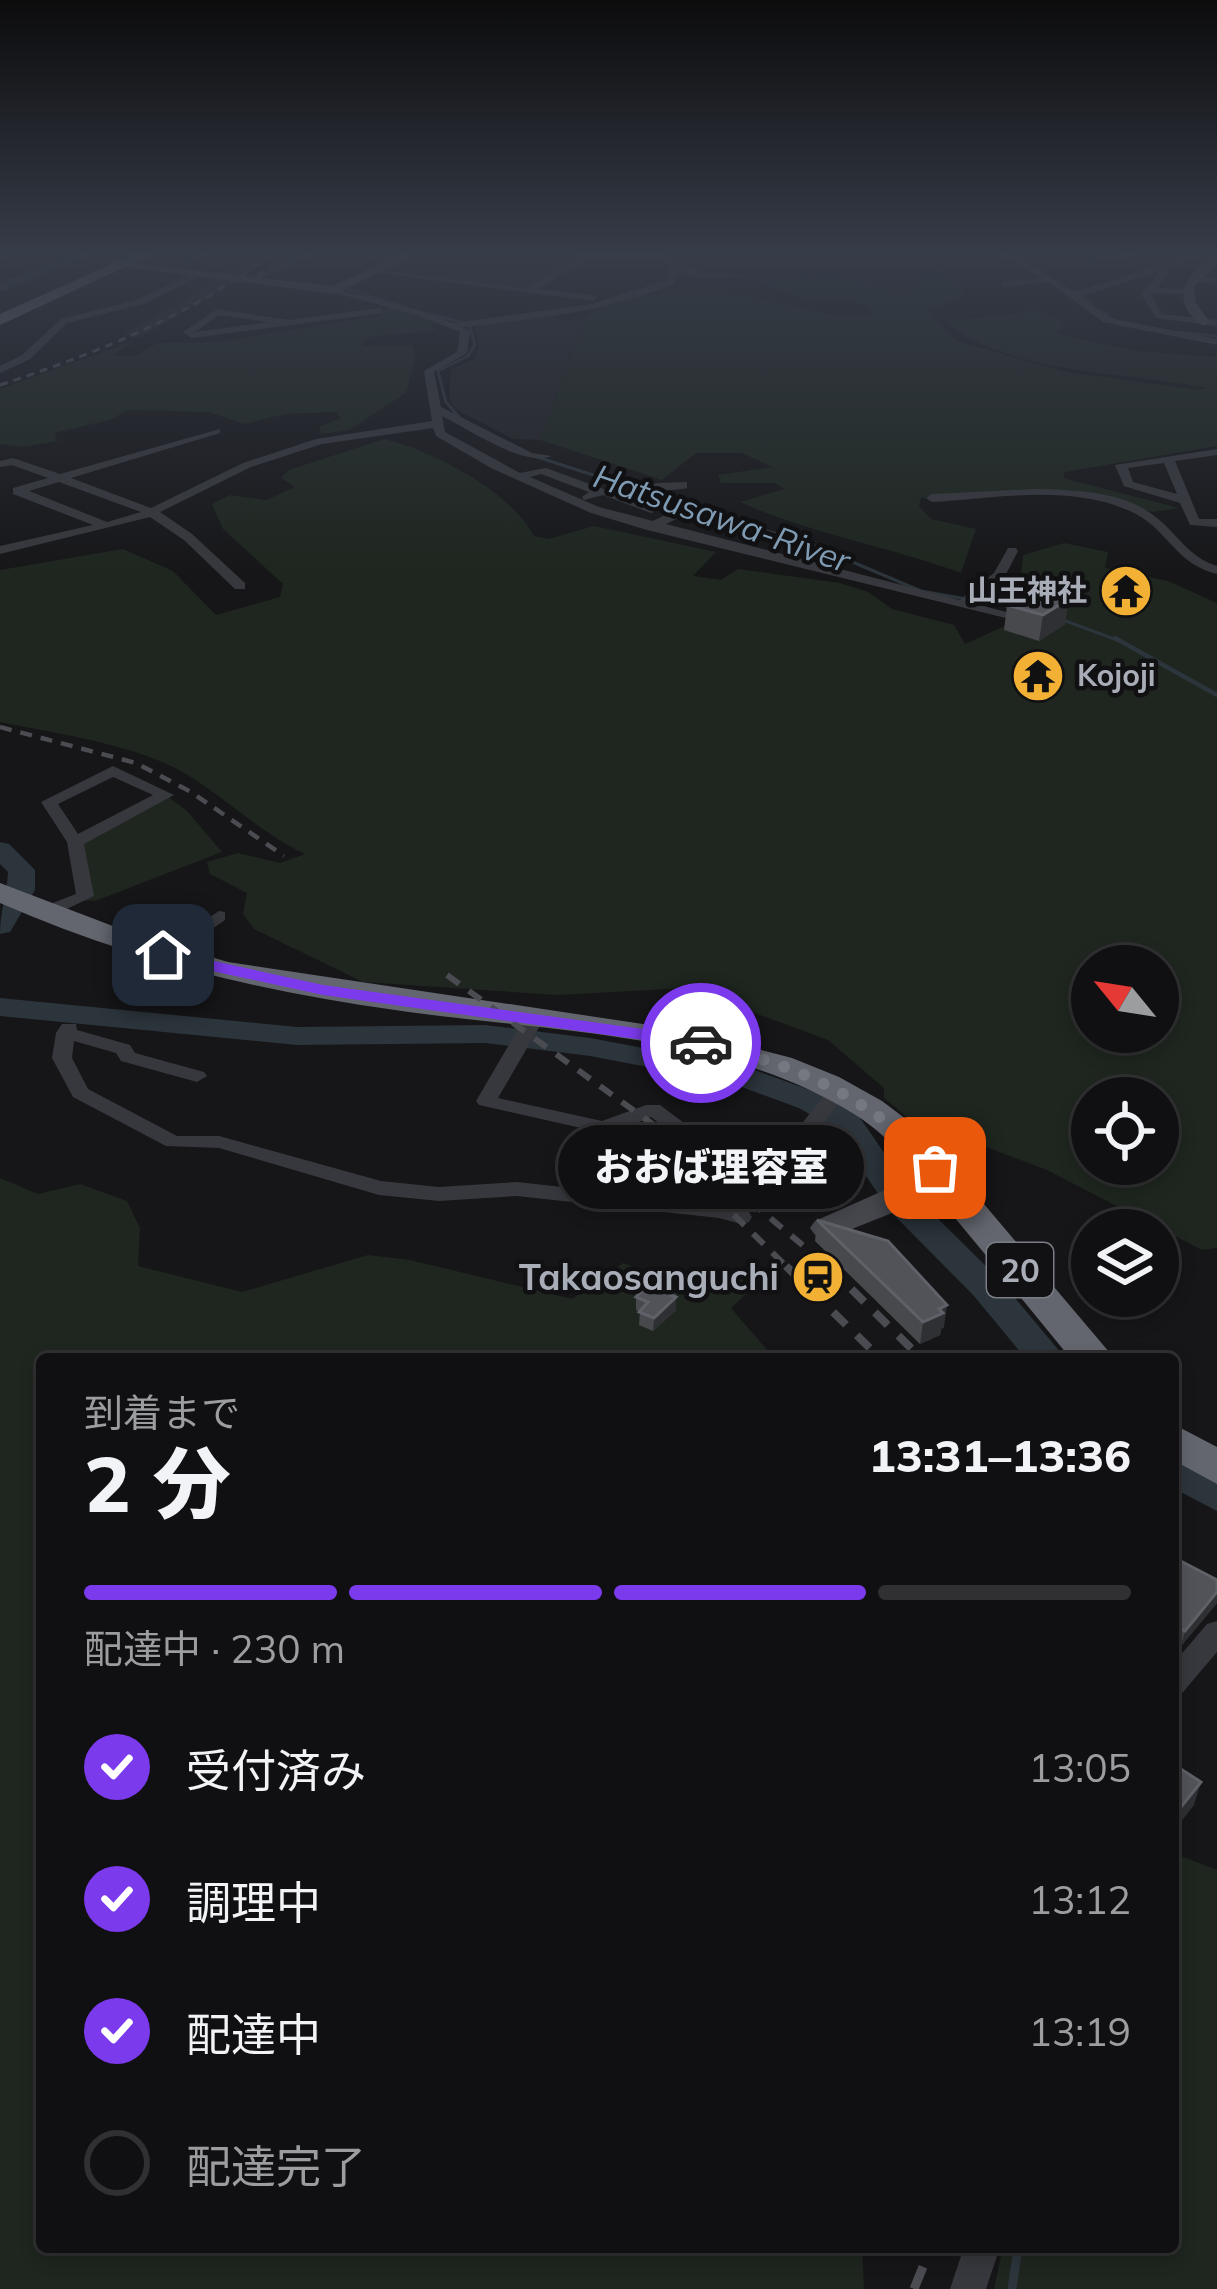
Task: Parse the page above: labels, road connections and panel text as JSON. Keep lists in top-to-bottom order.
{
  "streets": {
    "highway": ["20"]
  },
  "water": ["Hatsusawa-River"],
  "places": {
    "temple": ["山王神社", "Kojoji"],
    "other": ["おおば理容室"],
    "station": ["Takaosanguchi"]
  },
  "north": "top left",
  "page": {
    "bubble": "おおば理容室",
    "heading": ["2 分", "到着まで", "13:31–13:36"],
    "bar": "配達中 · 230 m",
    "list": [
      ["受付済み", "13:05"],
      ["調理中", "13:12"],
      ["配達中", "13:19"],
      "配達完了"
    ]
  }
}
